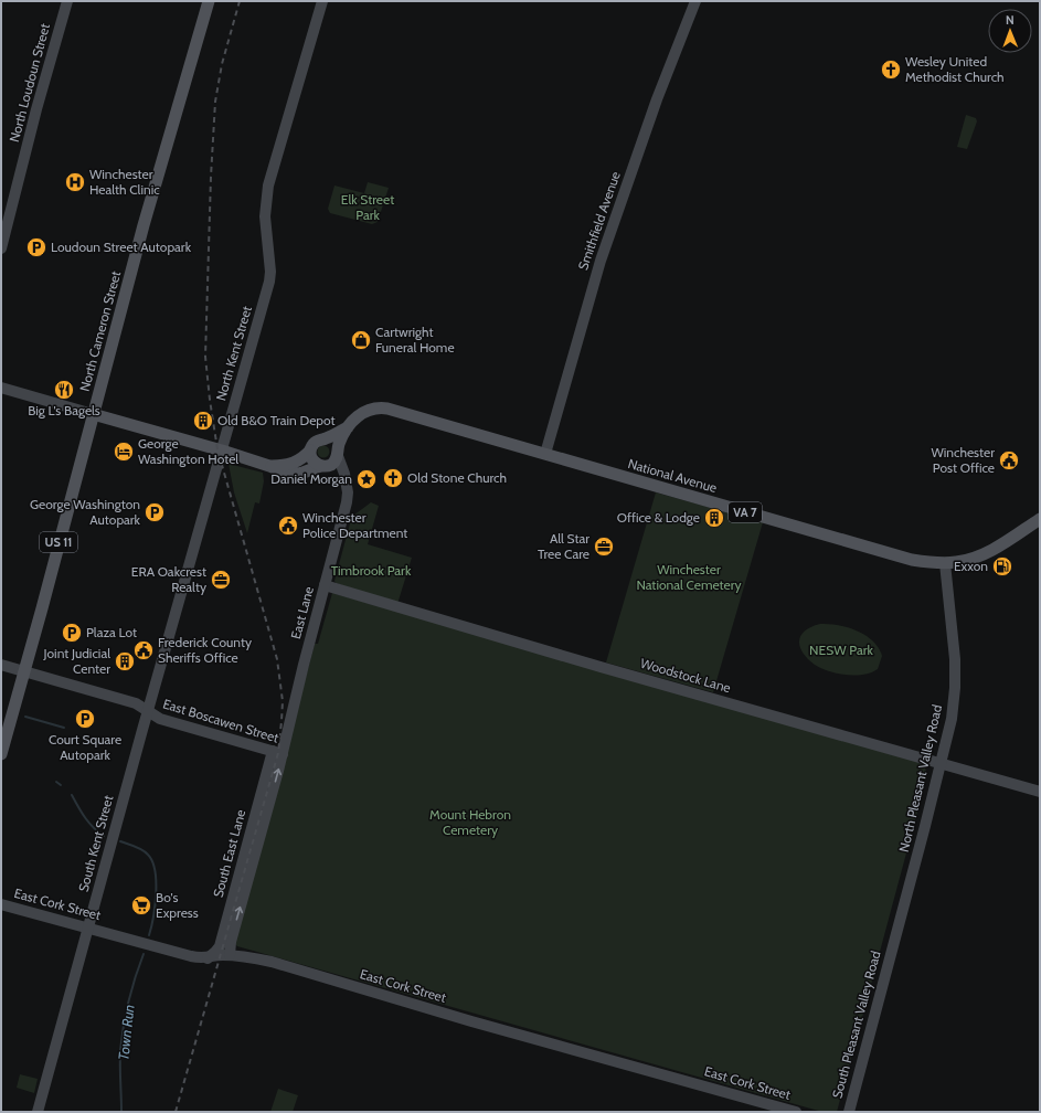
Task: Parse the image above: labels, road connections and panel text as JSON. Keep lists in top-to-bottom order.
{
  "streets": {
    "main road": [
      "North Cameron Street",
      "National Avenue",
      "VA 7",
      "US 11"
    ],
    "street": [
      "North Loudoun Street",
      "Smithfield Avenue",
      "North Kent Street",
      "East Lane",
      "Woodstock Lane",
      "East Boscawen Street",
      "North Pleasant Valley Road",
      "South Kent Street",
      "South East Lane",
      "East Cork Street",
      "South Pleasant Valley Road"
    ]
  },
  "crossings": [
    ["Smithfield Avenue", "National Avenue"],
    ["North Cameron Street", "VA 7"],
    ["North Cameron Street", "US 11"],
    ["North Cameron Street", "East Boscawen Street"],
    ["North Kent Street", "VA 7"],
    ["North Kent Street", "East Boscawen Street"],
    ["North Kent Street", "South Kent Street"],
    ["National Avenue", "VA 7"],
    ["National Avenue", "North Pleasant Valley Road"],
    ["VA 7", "East Lane"],
    ["US 11", "East Boscawen Street"],
    ["East Lane", "Woodstock Lane"],
    ["East Lane", "East Boscawen Street"],
    ["East Lane", "South East Lane"],
    ["Woodstock Lane", "North Pleasant Valley Road"],
    ["East Boscawen Street", "South Kent Street"],
    ["East Boscawen Street", "South East Lane"],
    ["North Pleasant Valley Road", "South Pleasant Valley Road"],
    ["South Kent Street", "East Cork Street"],
    ["South East Lane", "East Cork Street"]
  ],
  "water": ["Town Run"],
  "parks": [
    "Elk Street Park",
    "Winchester National Cemetery",
    "Timbrook Park",
    "NESW Park",
    "Mount Hebron Cemetery"
  ],
  "places": {
    "church": ["Wesley United Methodist Church", "Old Stone Church"],
    "hospital": ["Winchester Health Clinic"],
    "parking": [
      "Loudoun Street Autopark",
      "George Washington Autopark",
      "Plaza Lot",
      "Court Square Autopark"
    ],
    "shop": ["Cartwright Funeral Home"],
    "restaurant": ["Big L's Bagels"],
    "building": ["Old B&O Train Depot", "Office & Lodge", "Joint Judicial Center"],
    "hotel": ["George Washington Hotel"],
    "public building": ["Winchester Post Office", "Winchester Police Department", "Frederick County Sheriffs Office"],
    "place": ["Daniel Morgan"],
    "office": ["All Star Tree Care", "ERA Oakcrest Realty"],
    "fuel station": ["Exxon"],
    "supermarket": ["Bo's Express"]
  },
  "north": "top"
}
